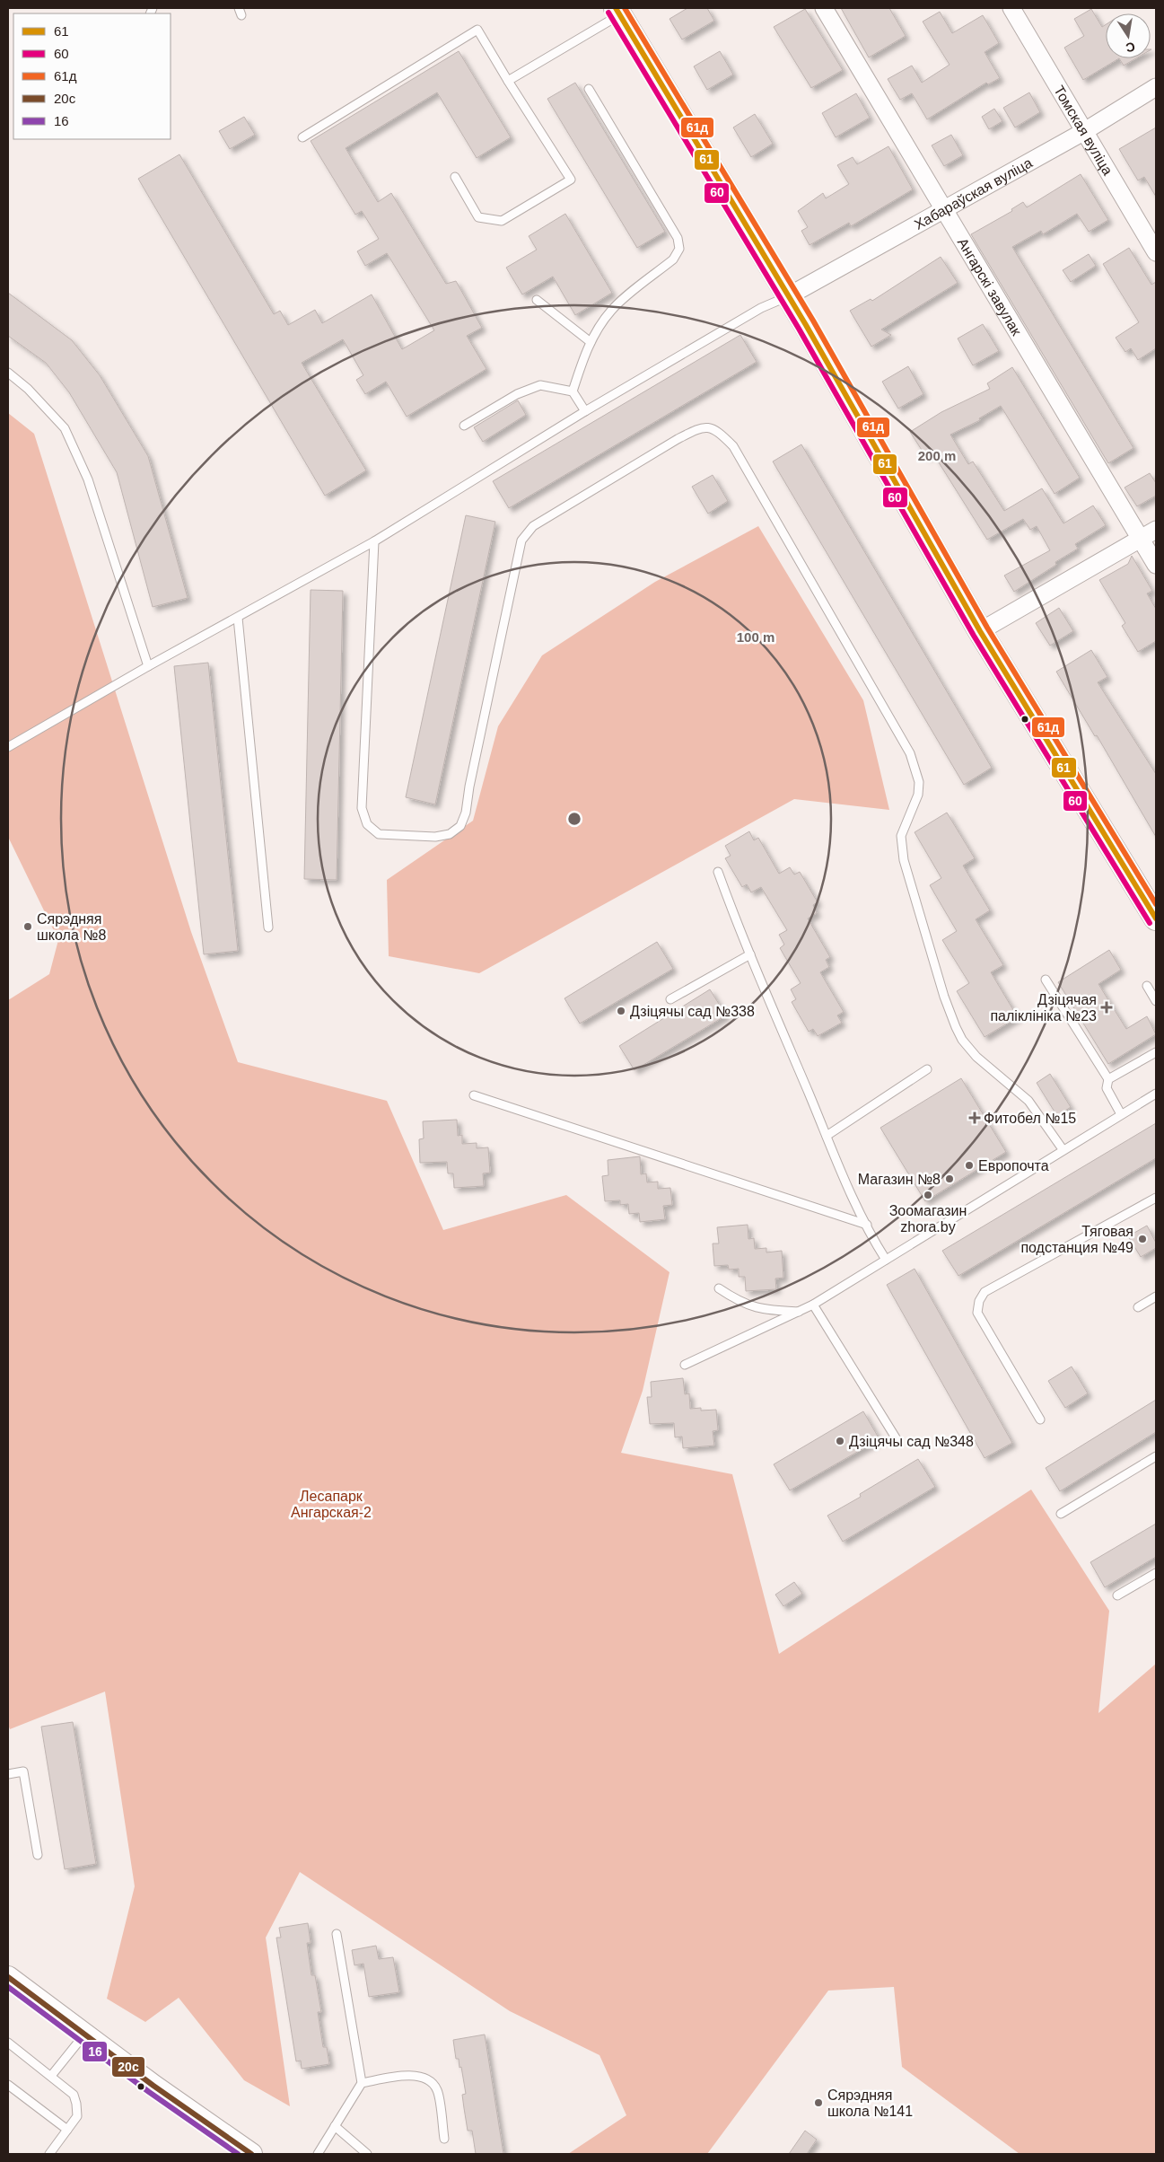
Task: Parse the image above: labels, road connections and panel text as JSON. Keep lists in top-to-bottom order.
{
  "streets": {
    "street": ["Томская вуліца", "Хабараўская вуліца", "Ангарскі завулак"]
  },
  "crossings": [
    ["Томская вуліца", "Хабараўская вуліца"],
    ["Хабараўская вуліца", "Ангарскі завулак"]
  ],
  "parks": ["Лесапарк Ангарская-2"],
  "places": {
    "other": [
      "Сярэдняя школа №8",
      "Дзіцячы сад №338",
      "Европочта",
      "Магазин №8",
      "Зоомагазин zhora.by",
      "Тяговая подстанция №49",
      "Дзіцячы сад №348",
      "Сярэдняя школа №141"
    ],
    "health": ["Дзіцячая паліклініка №23", "Фитобел №15"]
  },
  "lines": [
    "transit line 61",
    "transit line 61д",
    "transit line 60",
    "transit line 20с",
    "transit line 16"
  ],
  "legend": [
    "61",
    "60",
    "61д",
    "20с",
    "16"
  ],
  "north": "bottom",
  "rings": ["200 m", "100 m"]
}
